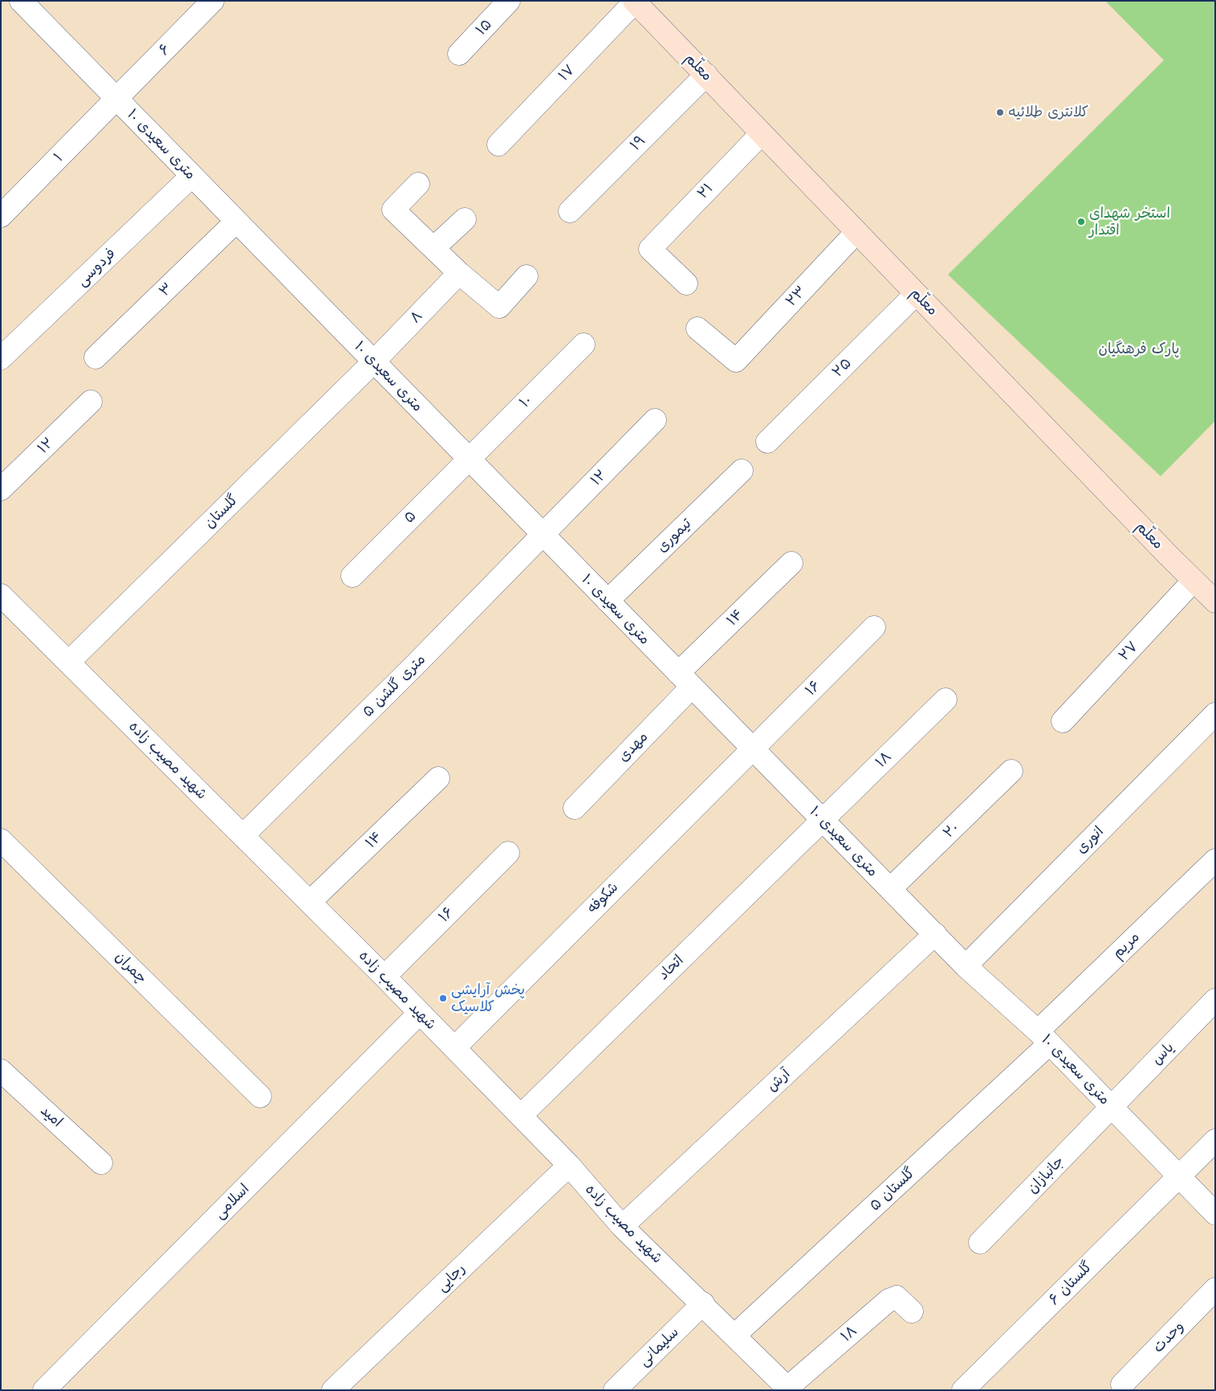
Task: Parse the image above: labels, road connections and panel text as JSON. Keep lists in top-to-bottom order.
{
  "streets": {
    "street": [
      "۱۵",
      "۶",
      "معلّم",
      "۱۷",
      "۱۹",
      "۱۰ متری سعیدی",
      "۱",
      "۲۱",
      "فردوسی",
      "۳",
      "۲۳",
      "۸",
      "۲۵",
      "۱۰",
      "۱۲",
      "گلستان",
      "۵",
      "تیموری",
      "۱۴",
      "۲۷",
      "۵ متری گلشن",
      "۱۶",
      "مهدی",
      "۱۸",
      "شهید مصیب زاده",
      "۲۰",
      "انوری",
      "شکوفه",
      "مریم",
      "چمران",
      "اتحاد",
      "یاس",
      "آرش",
      "امید",
      "جانبازان",
      "گلستان ۵",
      "اسلامی",
      "رجایی",
      "گلستان ۶",
      "وحدت",
      "سلیمانی"
    ]
  },
  "crossings": [
    ["۶", "۱۰ متری سعیدی"],
    ["۶", "۱"],
    ["معلّم", "۱۷"],
    ["معلّم", "۱۹"],
    ["معلّم", "۲۱"],
    ["معلّم", "۲۳"],
    ["معلّم", "۲۵"],
    ["معلّم", "۲۷"],
    ["۱۰ متری سعیدی", "۱"],
    ["۱۰ متری سعیدی", "فردوسی"],
    ["۱۰ متری سعیدی", "۳"],
    ["۱۰ متری سعیدی", "۸"],
    ["۱۰ متری سعیدی", "۱۰"],
    ["۱۰ متری سعیدی", "۱۲"],
    ["۱۰ متری سعیدی", "گلستان"],
    ["۱۰ متری سعیدی", "۵"],
    ["۱۰ متری سعیدی", "تیموری"],
    ["۱۰ متری سعیدی", "۱۴"],
    ["۱۰ متری سعیدی", "۵ متری گلشن"],
    ["۱۰ متری سعیدی", "۱۶"],
    ["۱۰ متری سعیدی", "مهدی"],
    ["۱۰ متری سعیدی", "۱۸"],
    ["۱۰ متری سعیدی", "۲۰"],
    ["۱۰ متری سعیدی", "انوری"],
    ["۱۰ متری سعیدی", "شکوفه"],
    ["۱۰ متری سعیدی", "مریم"],
    ["۱۰ متری سعیدی", "اتحاد"],
    ["۱۰ متری سعیدی", "یاس"],
    ["۱۰ متری سعیدی", "آرش"],
    ["۱۰ متری سعیدی", "جانبازان"],
    ["۱۰ متری سعیدی", "گلستان ۵"],
    ["۱۰ متری سعیدی", "گلستان ۶"],
    ["۸", "گلستان"],
    ["۱۰", "۵"],
    ["۱۲", "۵ متری گلشن"],
    ["گلستان", "شهید مصیب زاده"],
    ["۱۴", "مهدی"],
    ["۱۴", "شهید مصیب زاده"],
    ["۵ متری گلشن", "شهید مصیب زاده"],
    ["۱۶", "شهید مصیب زاده"],
    ["۱۶", "شکوفه"],
    ["۱۸", "شهید مصیب زاده"],
    ["۱۸", "اتحاد"],
    ["شهید مصیب زاده", "شکوفه"],
    ["شهید مصیب زاده", "اتحاد"],
    ["شهید مصیب زاده", "آرش"],
    ["شهید مصیب زاده", "گلستان ۵"],
    ["شهید مصیب زاده", "اسلامی"],
    ["شهید مصیب زاده", "رجایی"],
    ["شهید مصیب زاده", "سلیمانی"],
    ["مریم", "گلستان ۵"],
    ["یاس", "جانبازان"]
  ],
  "parks": ["پارک فرهنگیان"],
  "places": ["کلانتری طلائیه", "استخر شهدای اقتدار", "پخش آرایشی کلاسیک"]
}
